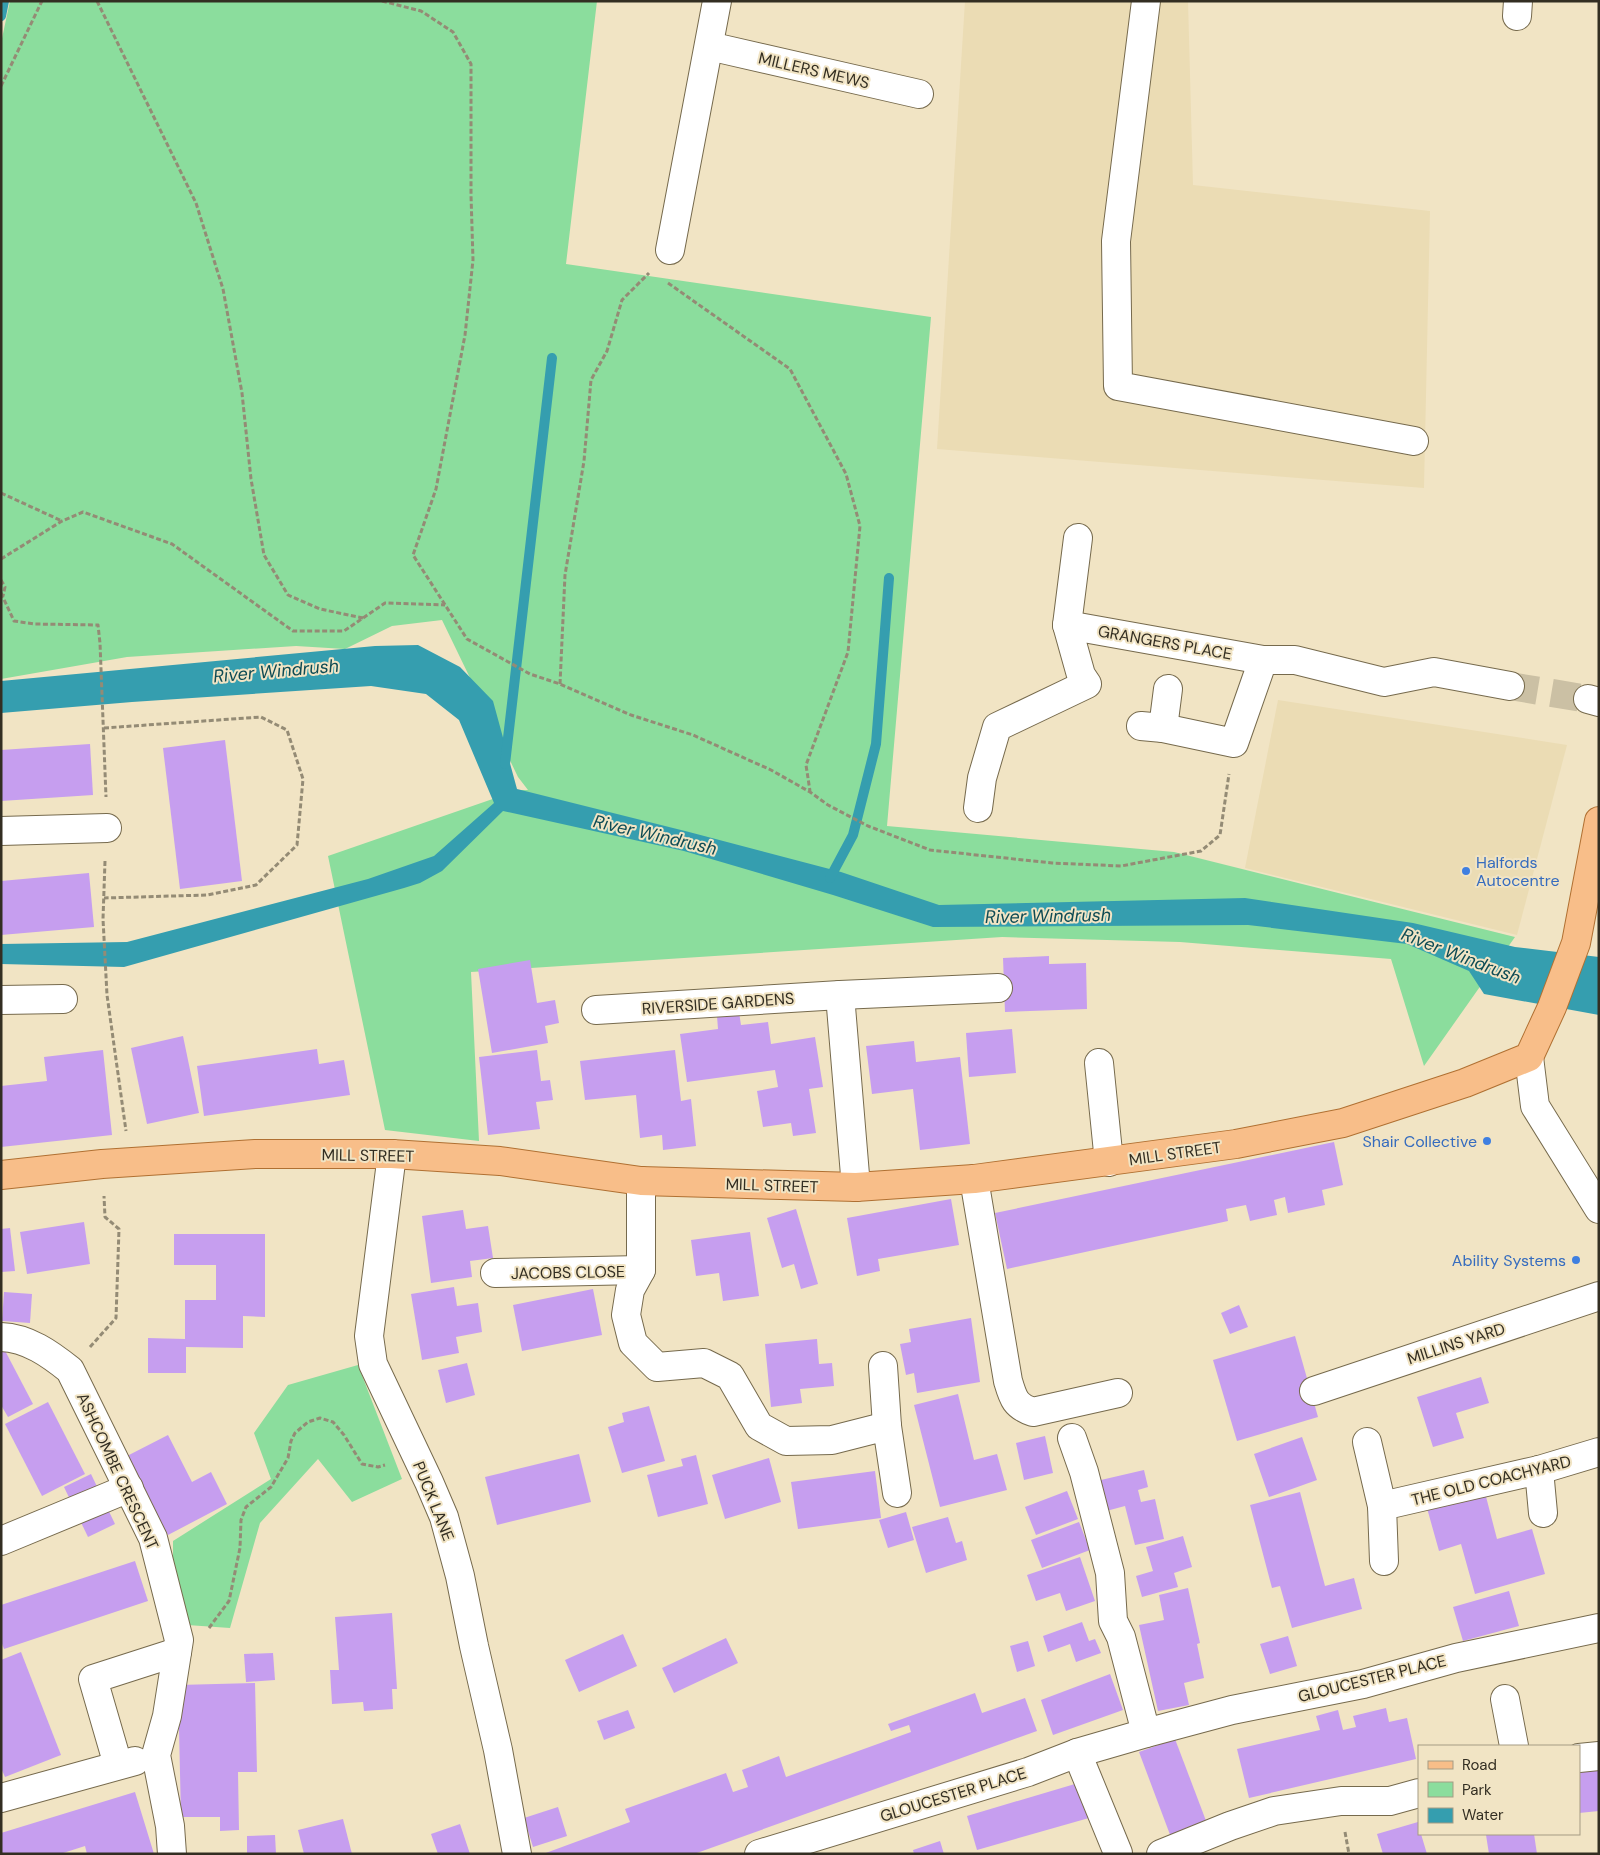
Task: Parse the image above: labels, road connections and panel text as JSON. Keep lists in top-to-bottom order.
{
  "streets": {
    "main road": ["MILL STREET"],
    "street": [
      "MILLERS MEWS",
      "GRANGERS PLACE",
      "RIVERSIDE GARDENS",
      "JACOBS CLOSE",
      "MILLINS YARD",
      "ASHCOMBE CRESCENT",
      "THE OLD COACHYARD",
      "PUCK LANE",
      "GLOUCESTER PLACE"
    ]
  },
  "crossings": [
    ["MILL STREET", "JACOBS CLOSE"],
    ["MILL STREET", "PUCK LANE"]
  ],
  "water": ["River Windrush"],
  "places": ["Halfords Autocentre", "Shair Collective", "Ability Systems"],
  "legend": ["Road", "Park", "Water"]
}
